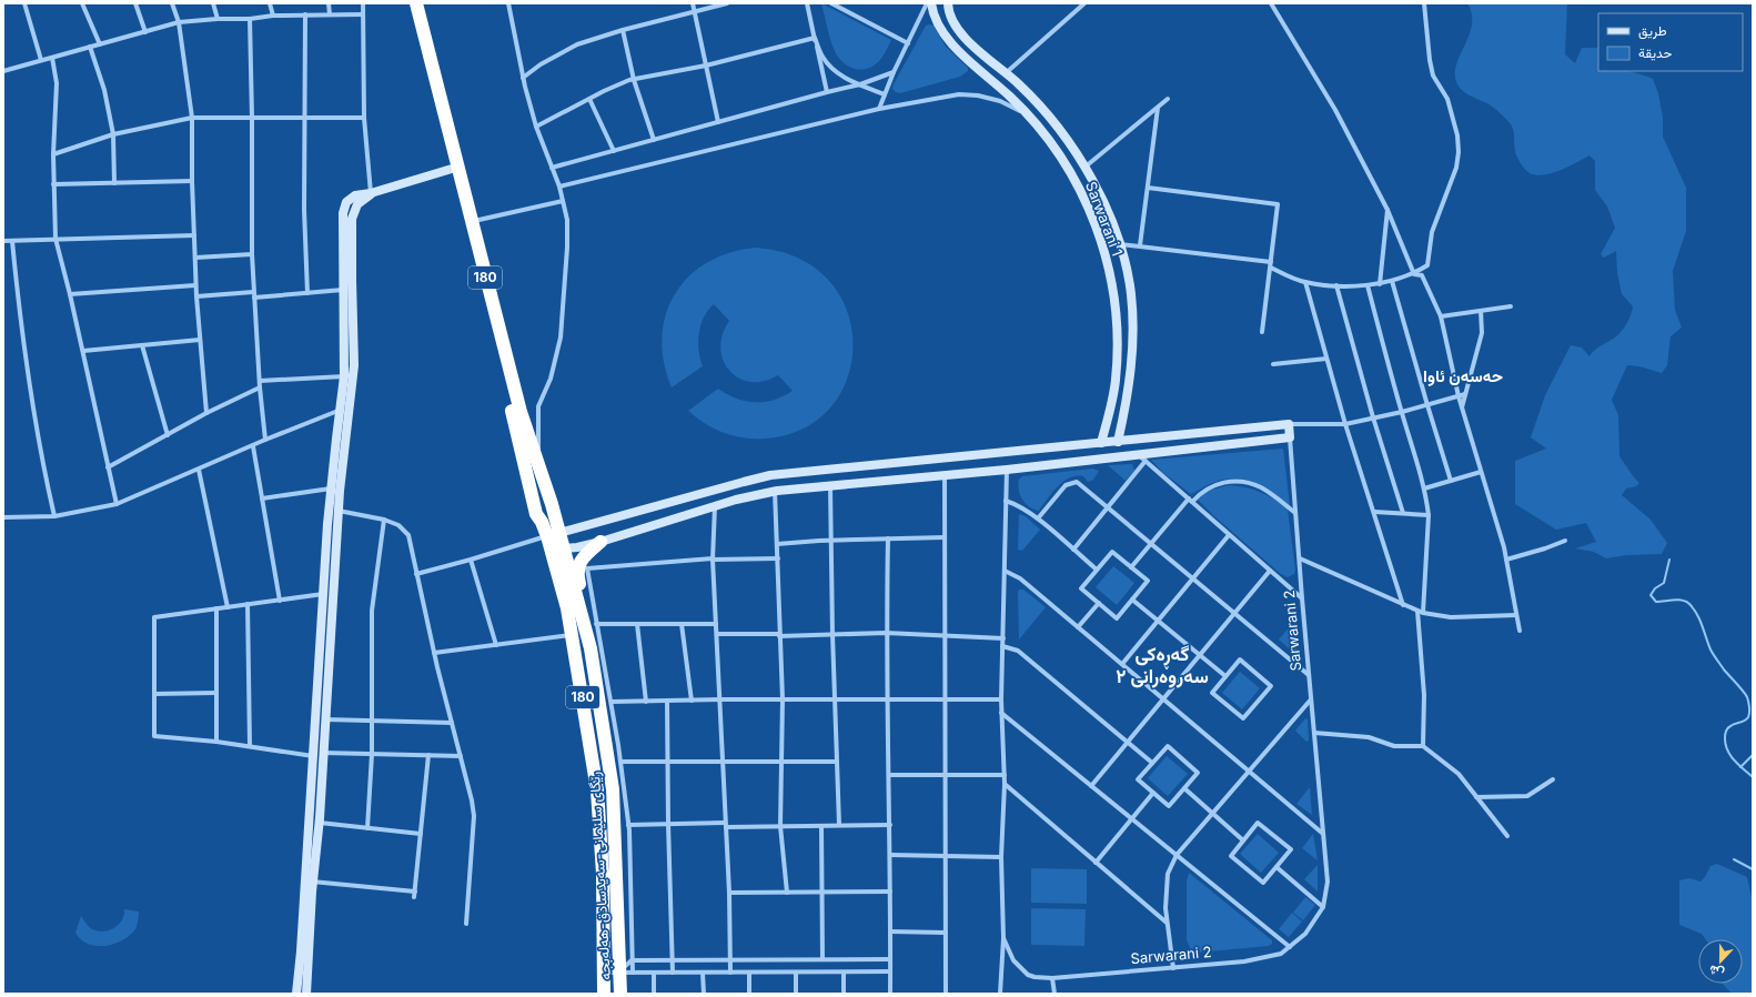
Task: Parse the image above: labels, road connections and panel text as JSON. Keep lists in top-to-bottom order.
{
  "streets": {
    "highway": ["180", "رێگای سلێمانی-سەیدسادق-هەلەبجە"],
    "main road": ["Sarwarani 1", "Sarwarani 2"]
  },
  "crossings": [
    ["180", "رێگای سلێمانی-سەیدسادق-هەلەبجە"]
  ],
  "districts": ["حەسەن ئاوا", "گەڕەکی سەروەرانی ٢"],
  "legend": ["طريق", "حديقة"],
  "north": "bottom"
}
